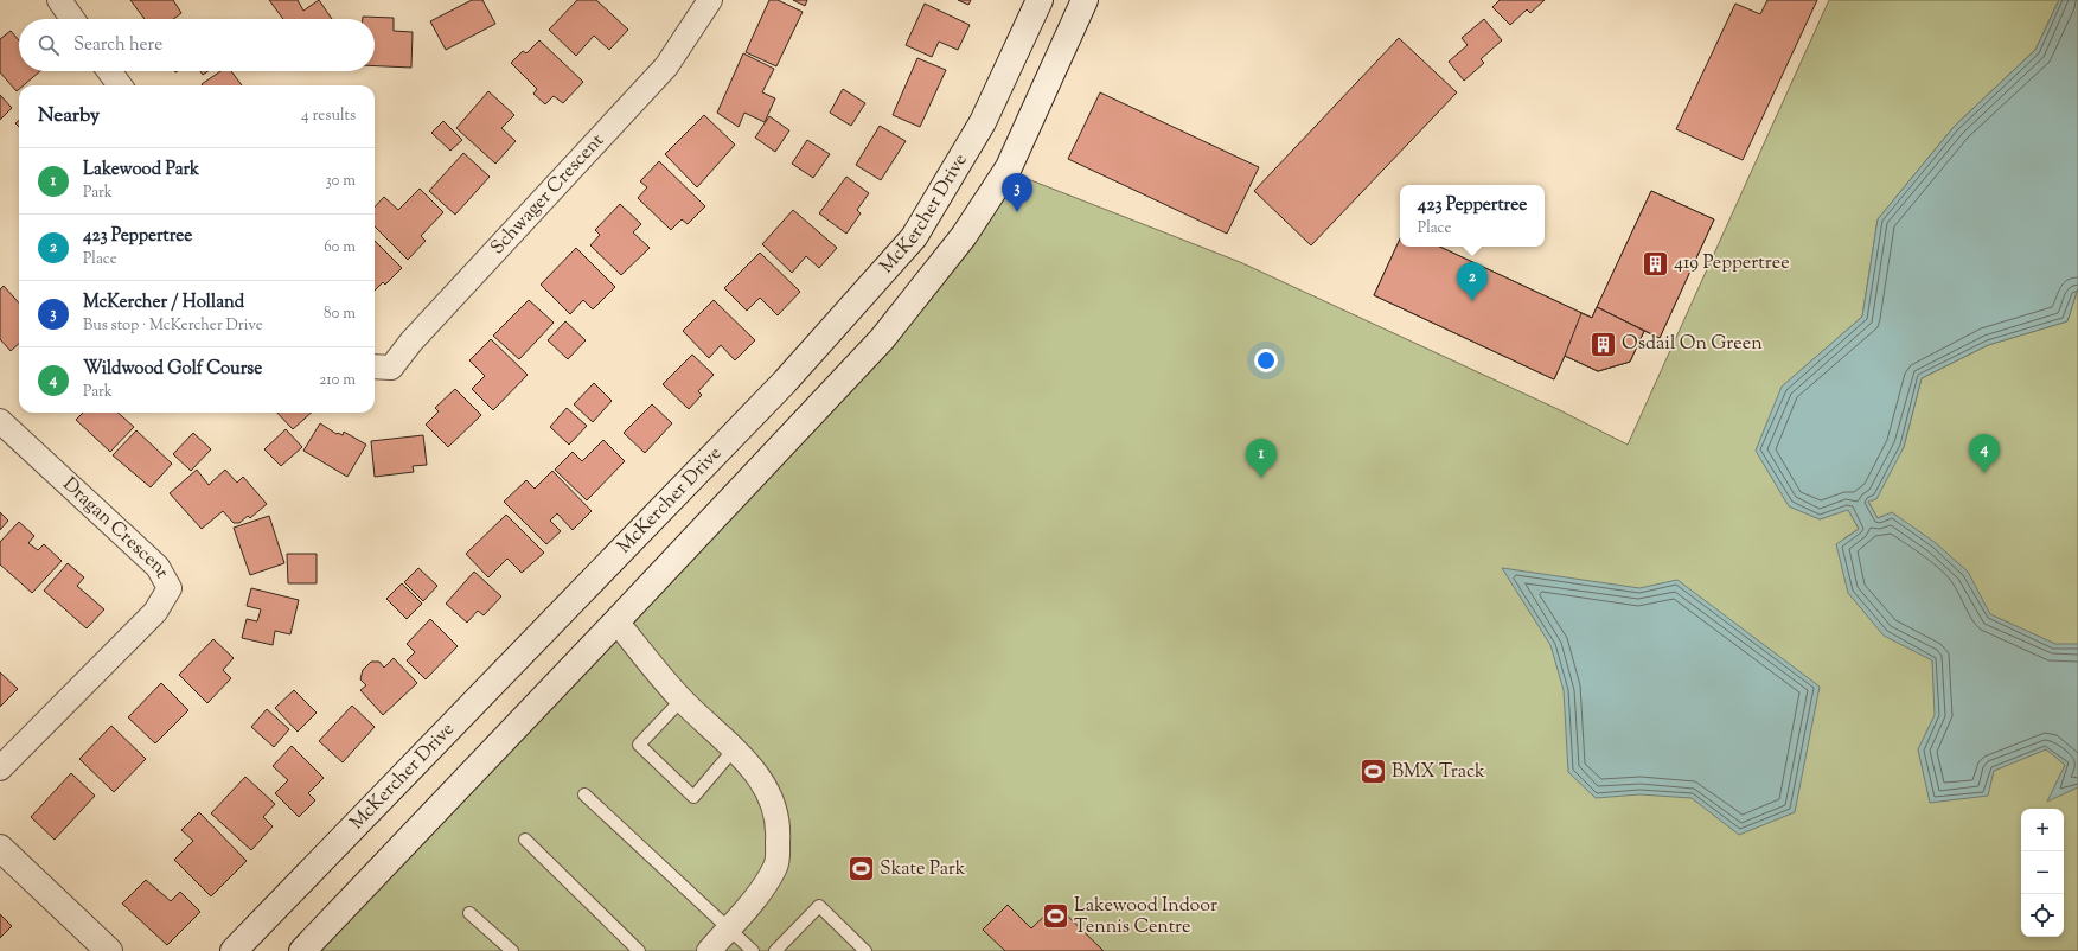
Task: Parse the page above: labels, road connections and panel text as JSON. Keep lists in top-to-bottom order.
{
  "streets": {
    "main road": ["McKercher Drive"],
    "street": ["Schwager Crescent", "Dragan Crescent"]
  },
  "places": {
    "building": ["419 Peppertree", "Osdail On Green"],
    "sports": ["BMX Track", "Skate Park", "Lakewood Indoor Tennis Centre"]
  },
  "page": {
    "search": "Search here",
    "heading": ["Nearby", "4 results"],
    "list": [
      {
        "mark": "1",
        "name": "Lakewood Park",
        "note": "Park",
        "value": "30 m"
      },
      {
        "mark": "2",
        "name": "423 Peppertree",
        "note": "Place",
        "value": "60 m"
      },
      {
        "mark": "3",
        "name": "McKercher / Holland",
        "note": "Bus stop · McKercher Drive",
        "value": "80 m"
      },
      {
        "mark": "4",
        "name": "Wildwood Golf Course",
        "note": "Park",
        "value": "210 m"
      }
    ],
    "pins": [
      "3",
      "2",
      "4",
      "1"
    ],
    "popup": ["423 Peppertree", "Place"],
    "map_buttons": ["+", "−"]
  }
}
